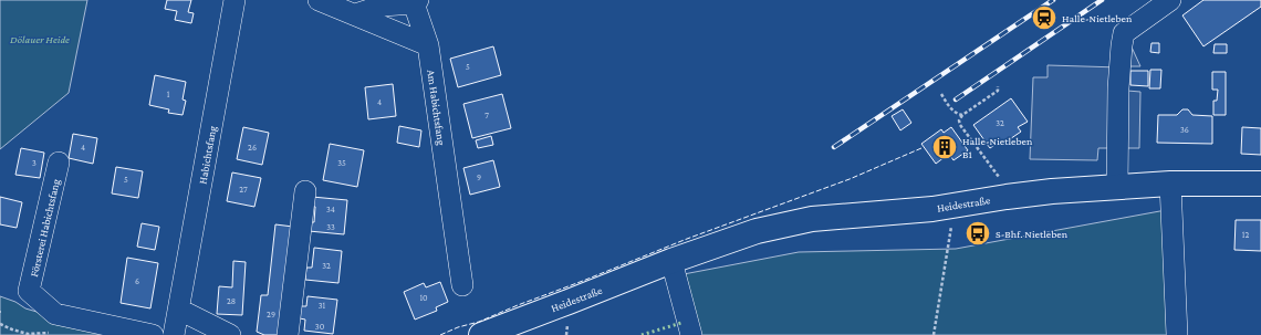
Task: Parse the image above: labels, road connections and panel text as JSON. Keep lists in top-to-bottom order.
{
  "streets": {
    "main road": ["Heidestraße"],
    "street": ["Am Habichtsfang", "Habichtsfang", "Försterei Habichtsfang"]
  },
  "parks": ["Dölauer Heide"],
  "places": {
    "station": ["Halle-Nietleben"],
    "building": ["Halle-Nietleben B1"],
    "bus stop": ["S-Bhf. Nietleben"]
  },
  "house_numbers": [
    "5",
    "1",
    "4",
    "7",
    "32",
    "36",
    "4",
    "26",
    "3",
    "35",
    "9",
    "5",
    "27",
    "34",
    "33",
    "12",
    "32",
    "6",
    "10",
    "28",
    "31",
    "29",
    "30"
  ]
}
